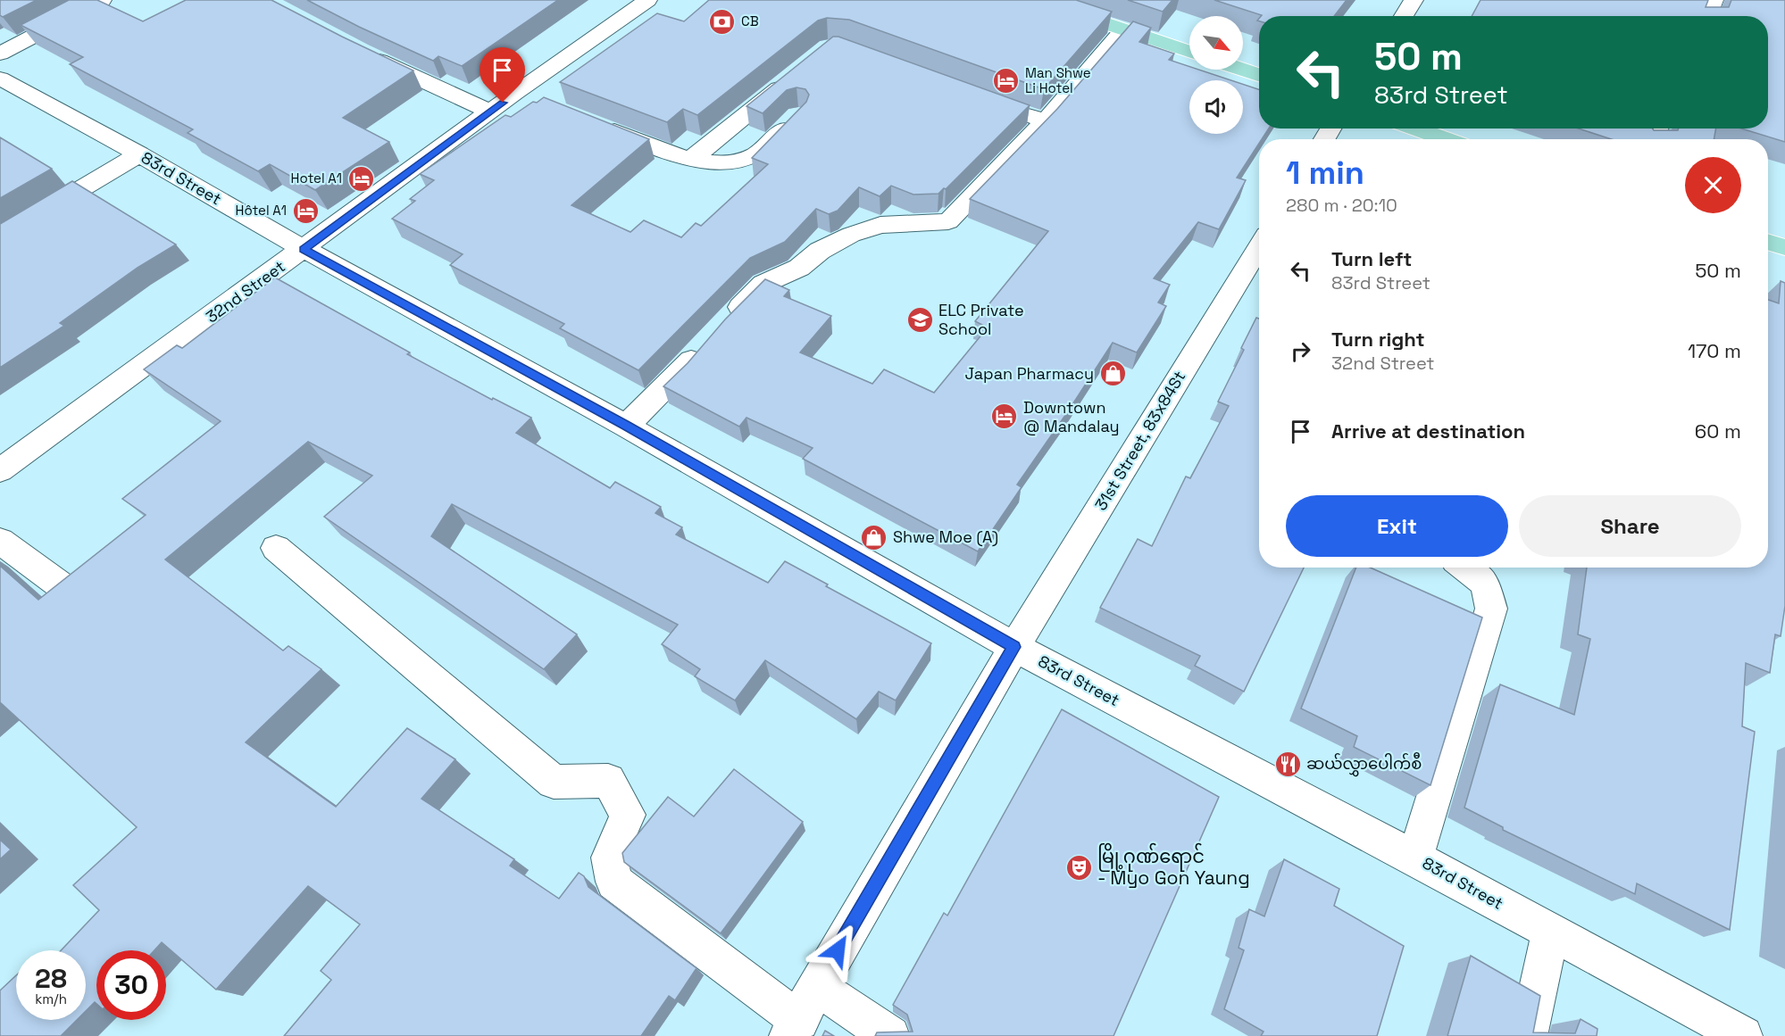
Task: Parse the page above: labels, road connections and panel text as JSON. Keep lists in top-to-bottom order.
{
  "streets": {
    "street": ["83rd Street", "32nd Street", "31st Street, 83x84St"]
  },
  "crossings": [
    ["83rd Street", "32nd Street"],
    ["83rd Street", "31st Street, 83x84St"]
  ],
  "places": {
    "bank": ["CB"],
    "hotel": [
      "Man Shwe Li Hotel",
      "Hotel A1",
      "Hôtel A1",
      "Downtown @ Mandalay"
    ],
    "school or university": ["ELC Private School"],
    "shop": ["Japan Pharmacy", "Shwe Moe (A)"],
    "restaurant": ["ဆယ်လွှာပေါက်စီ"],
    "theatre": ["မြို့ဂုဏ်ရောင် - Myo Gon Yaung"]
  },
  "north": "bottom right",
  "page": {
    "turn": ["50 m", "83rd Street"],
    "heading": ["1 min", "280 m · 20:10"],
    "list": [
      {
        "name": "Turn left",
        "note": "83rd Street",
        "value": "50 m"
      },
      {
        "name": "Turn right",
        "note": "32nd Street",
        "value": "170 m"
      },
      {
        "name": "Arrive at destination",
        "value": "60 m"
      }
    ],
    "buttons": ["Exit", "Share"],
    "speed": "28 km/h",
    "limit": "30"
  }
}
